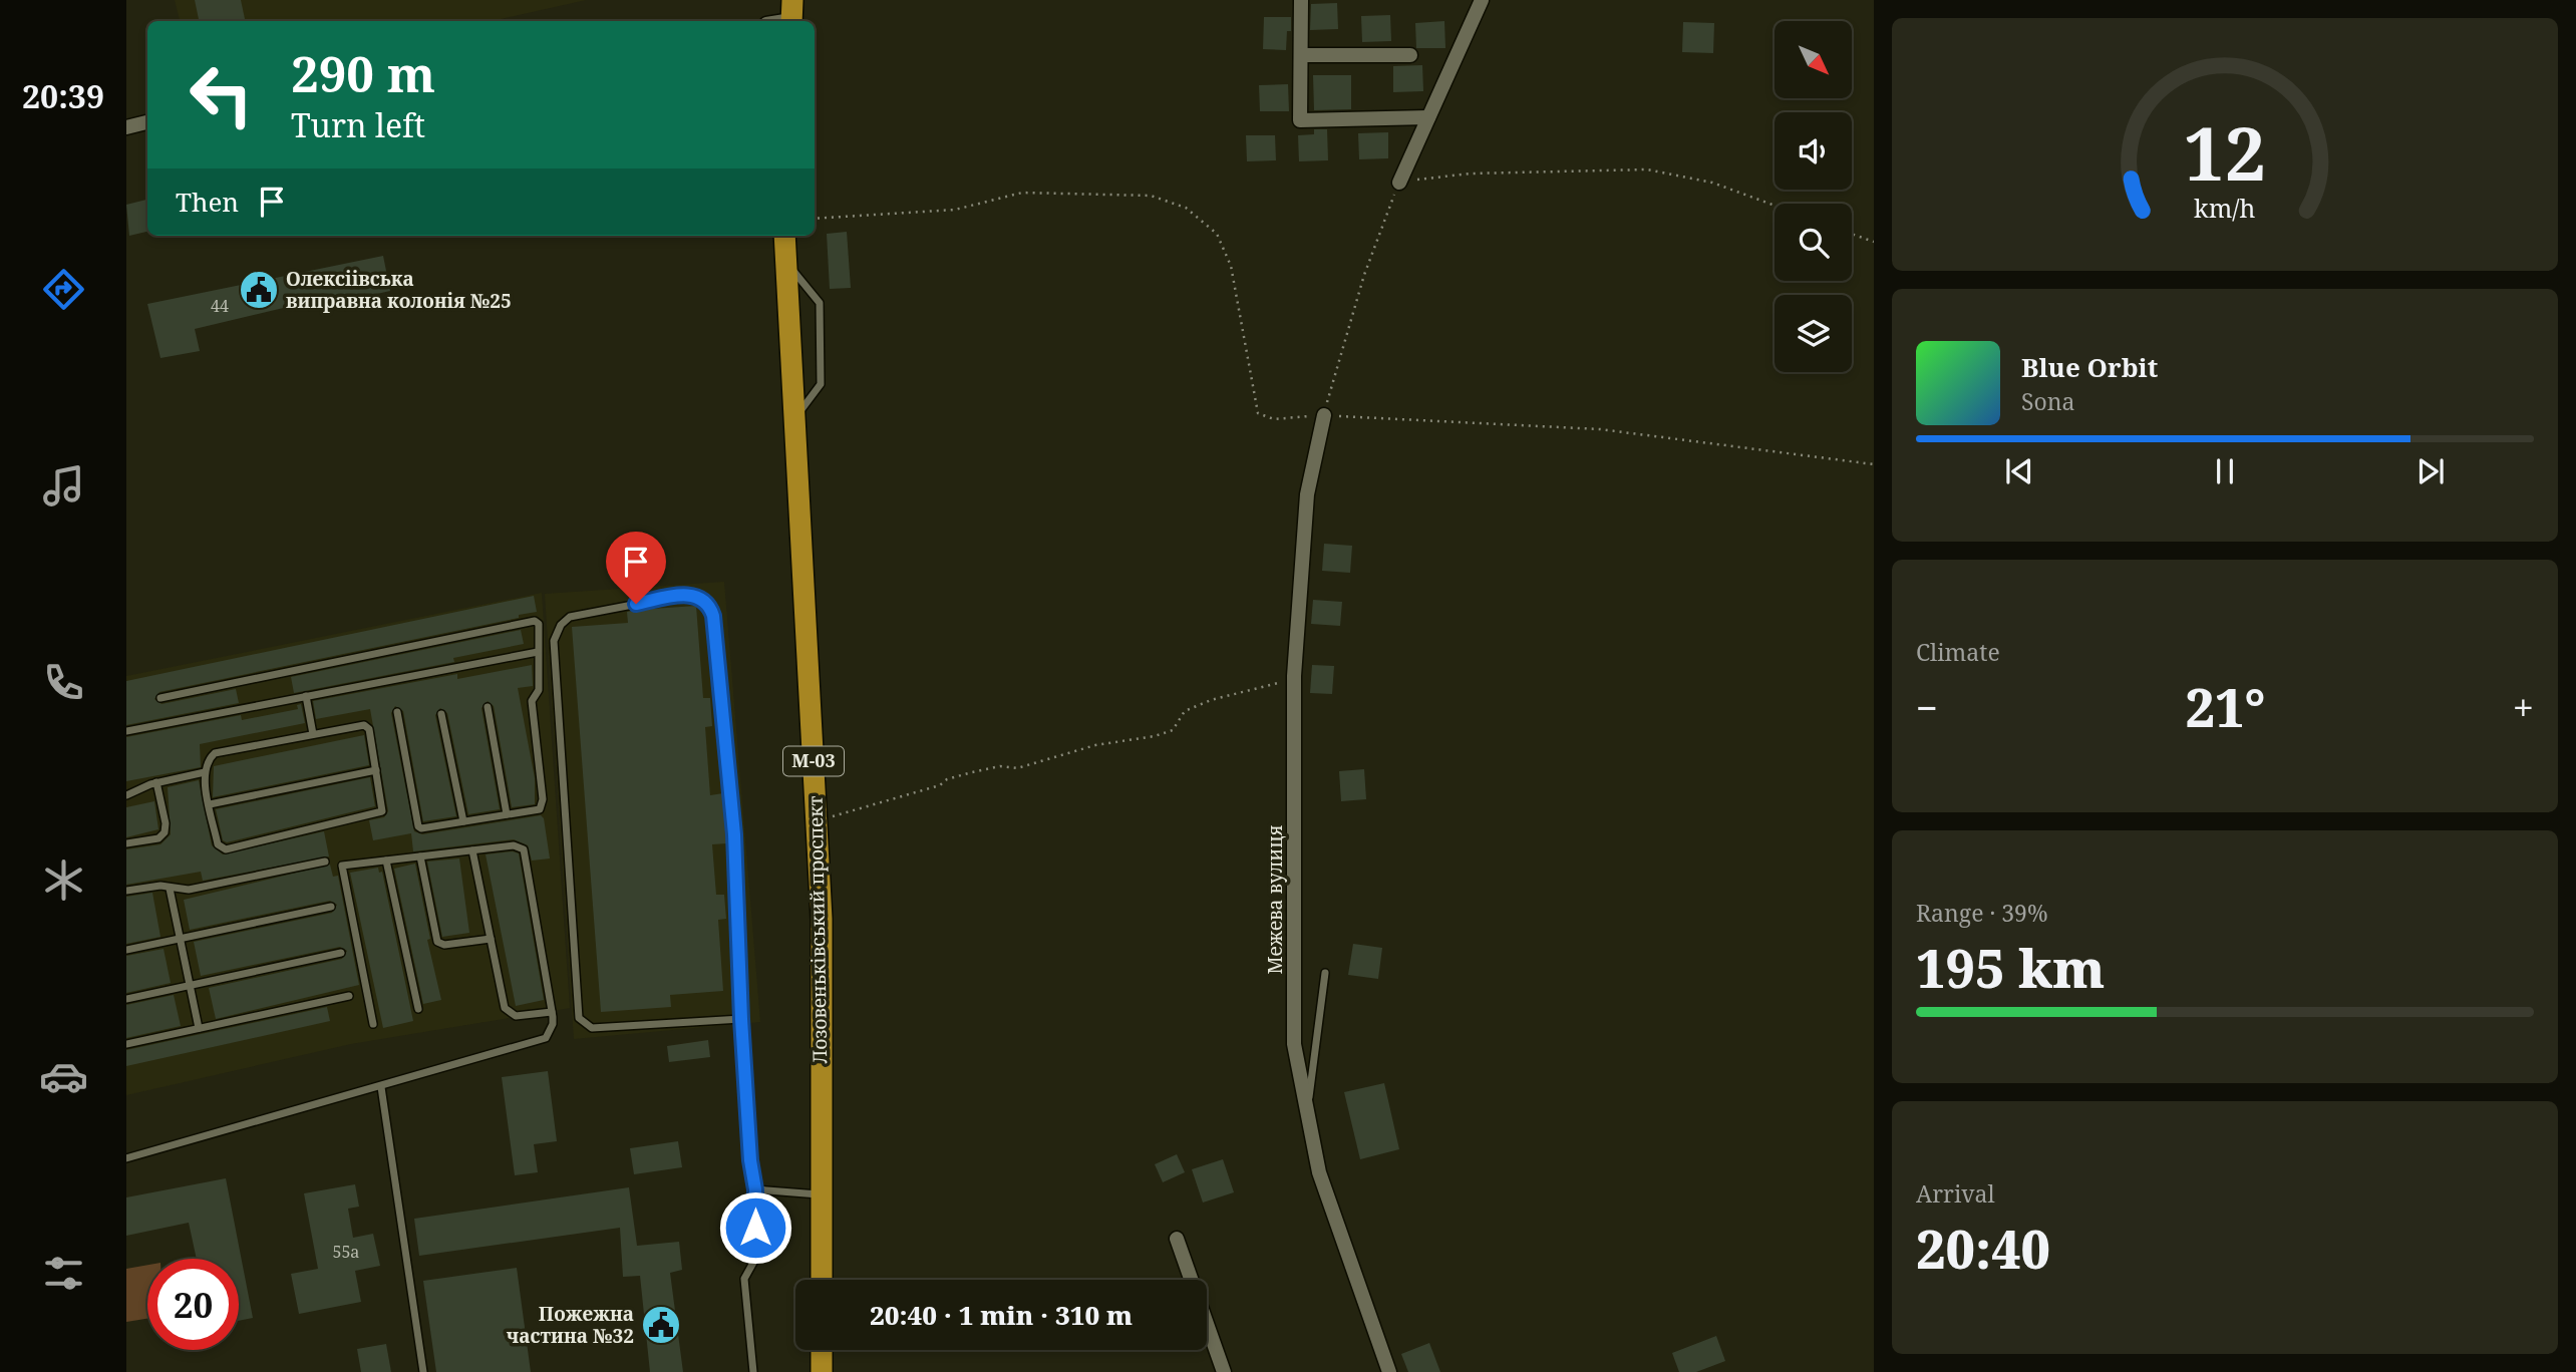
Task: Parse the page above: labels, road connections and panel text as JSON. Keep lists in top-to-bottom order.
{
  "streets": {
    "highway": ["М-03", "Лозовеньківський проспект"],
    "street": ["Межева вулиця"]
  },
  "places": {
    "public building": ["Олексіівська виправна колонія №25", "Пожежна частина №32"]
  },
  "house_numbers": ["44", "55а"],
  "north": "bottom right",
  "page": {
    "tabs": "20:39",
    "turn": ["290 m", "Turn left"],
    "then": "Then",
    "song": ["Blue Orbit", "Sona"],
    "tile": [
      "Climate",
      ["Range · 39%", "195 km"],
      ["Arrival", "20:40"]
    ],
    "heat": ["−", "21°", "+"],
    "limit": "20",
    "trip": "20:40 · 1 min · 310 m",
    "gauge": ["12", "km/h"]
  }
}
